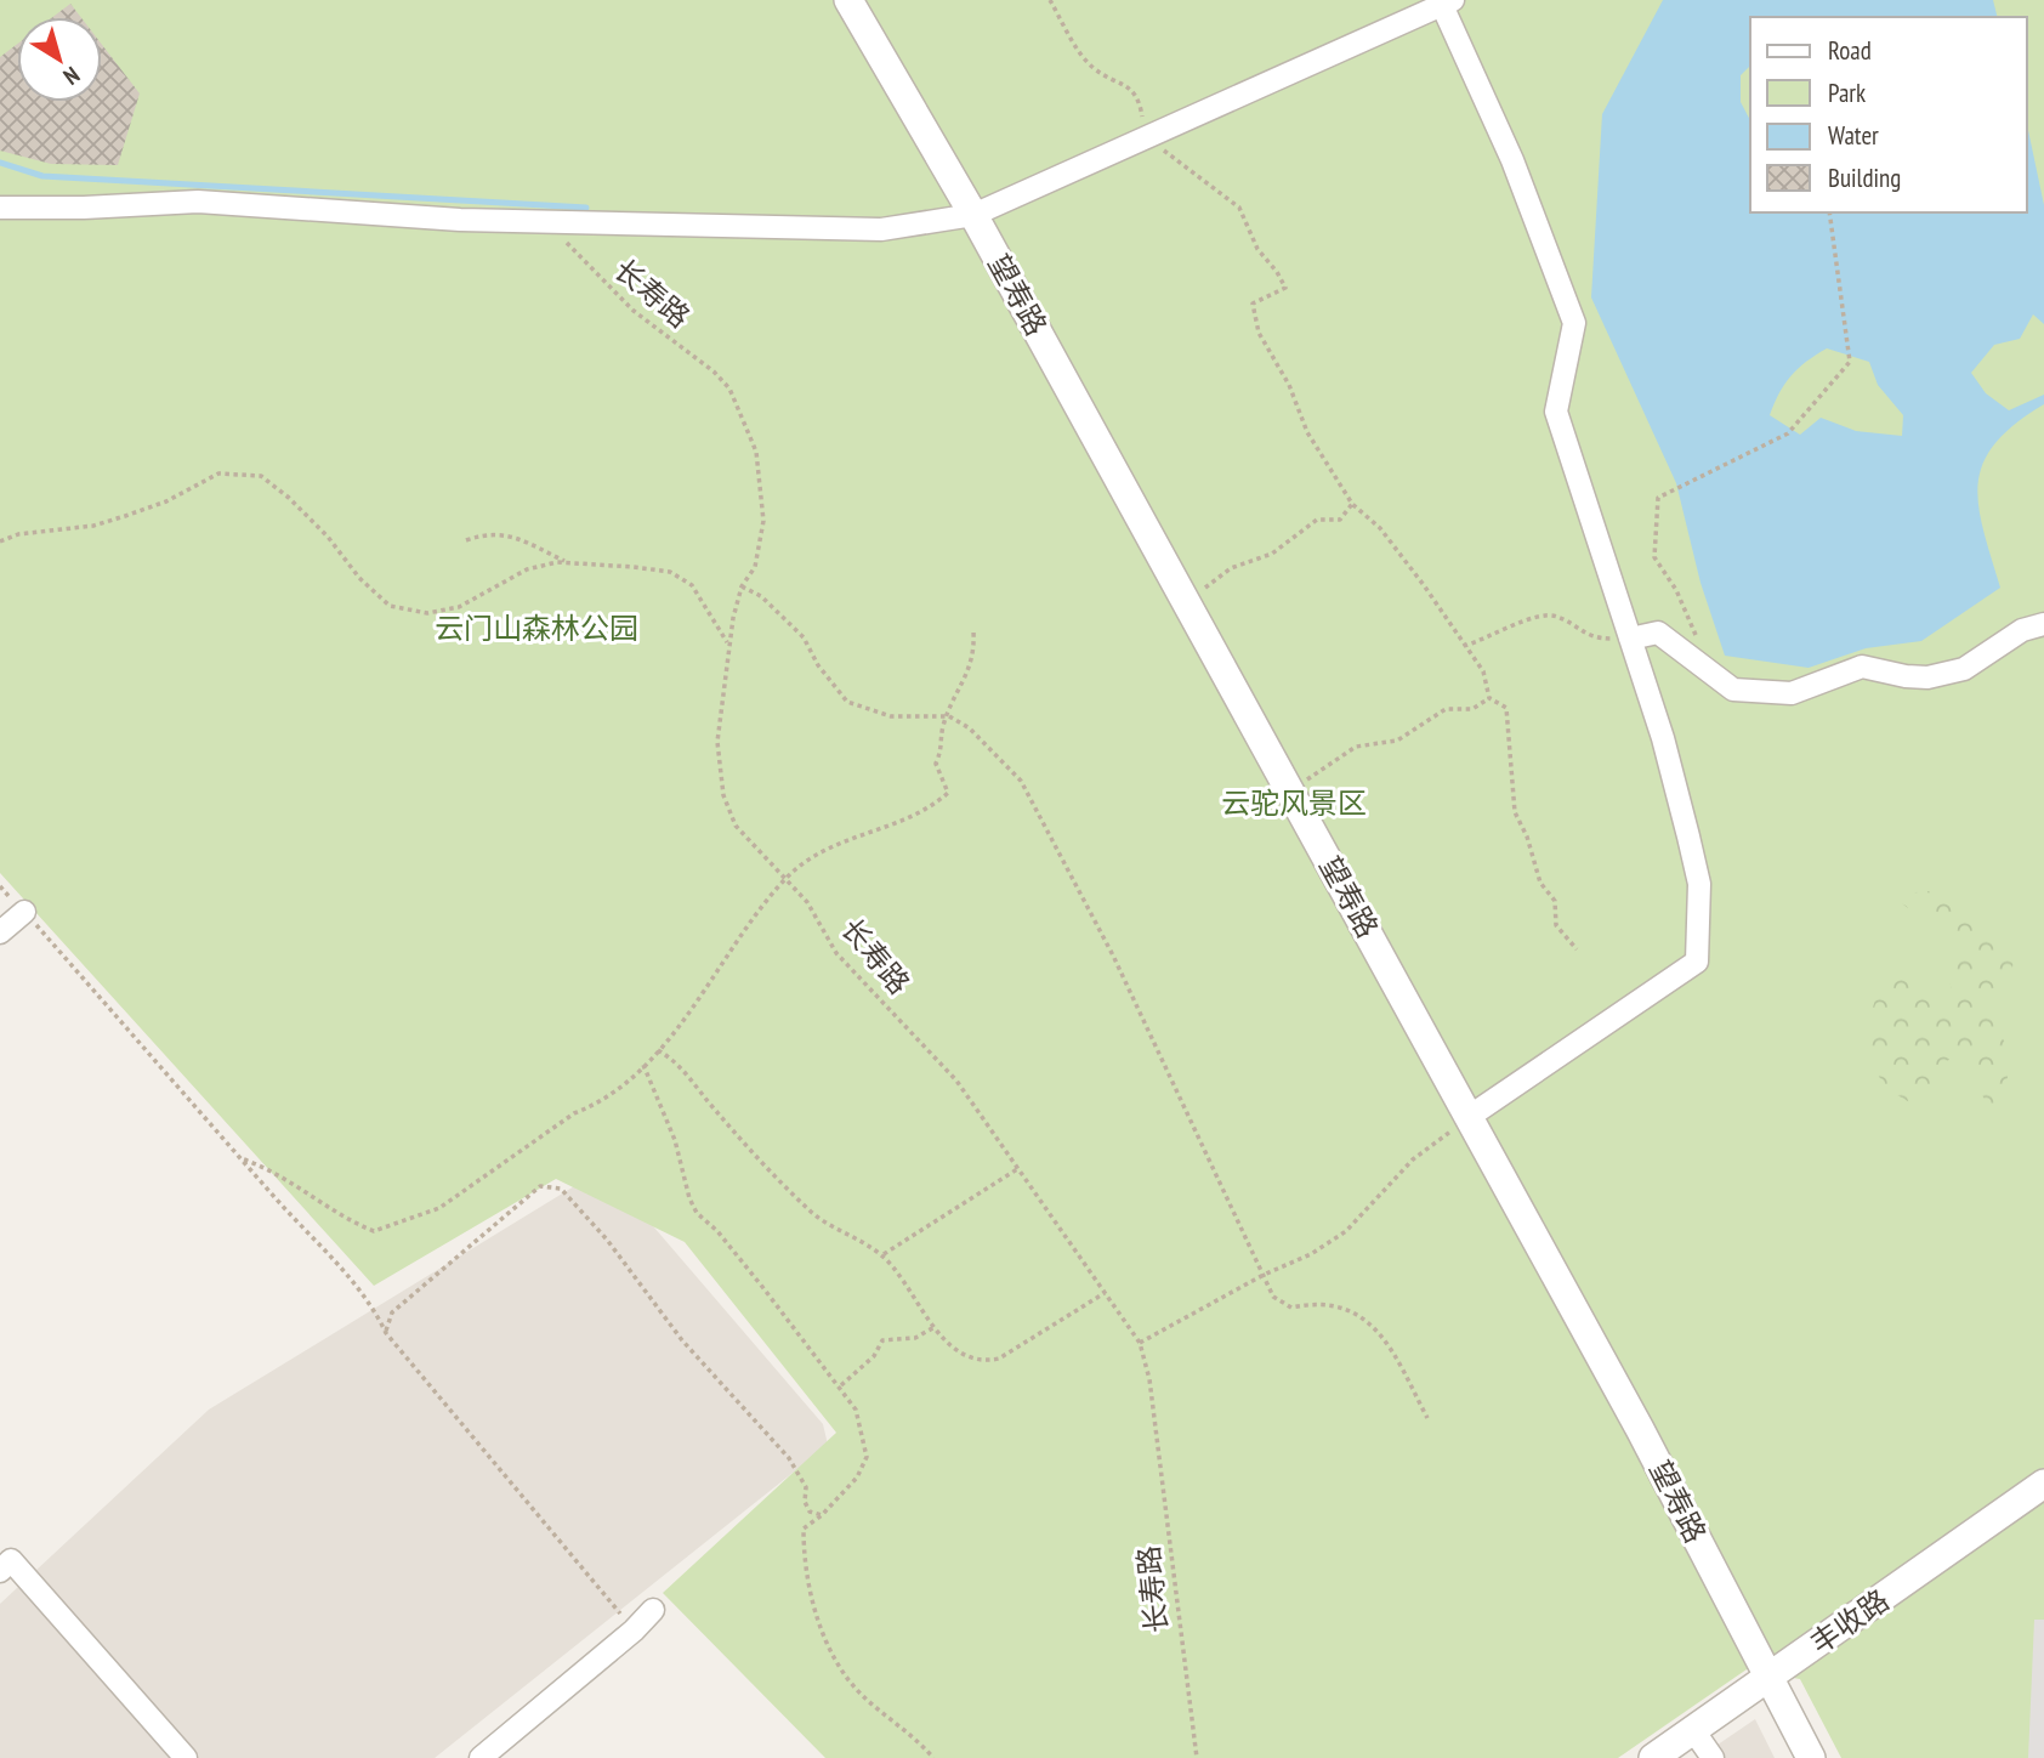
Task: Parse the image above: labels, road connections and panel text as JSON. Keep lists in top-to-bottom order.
{
  "streets": {
    "street": ["望寿路", "丰收路"],
    "path": ["长寿路"]
  },
  "crossings": [
    ["望寿路", "丰收路"]
  ],
  "parks": ["云门山森林公园", "云驼风景区"],
  "legend": [
    "Road",
    "Park",
    "Water",
    "Building"
  ],
  "north": "bottom right"
}
